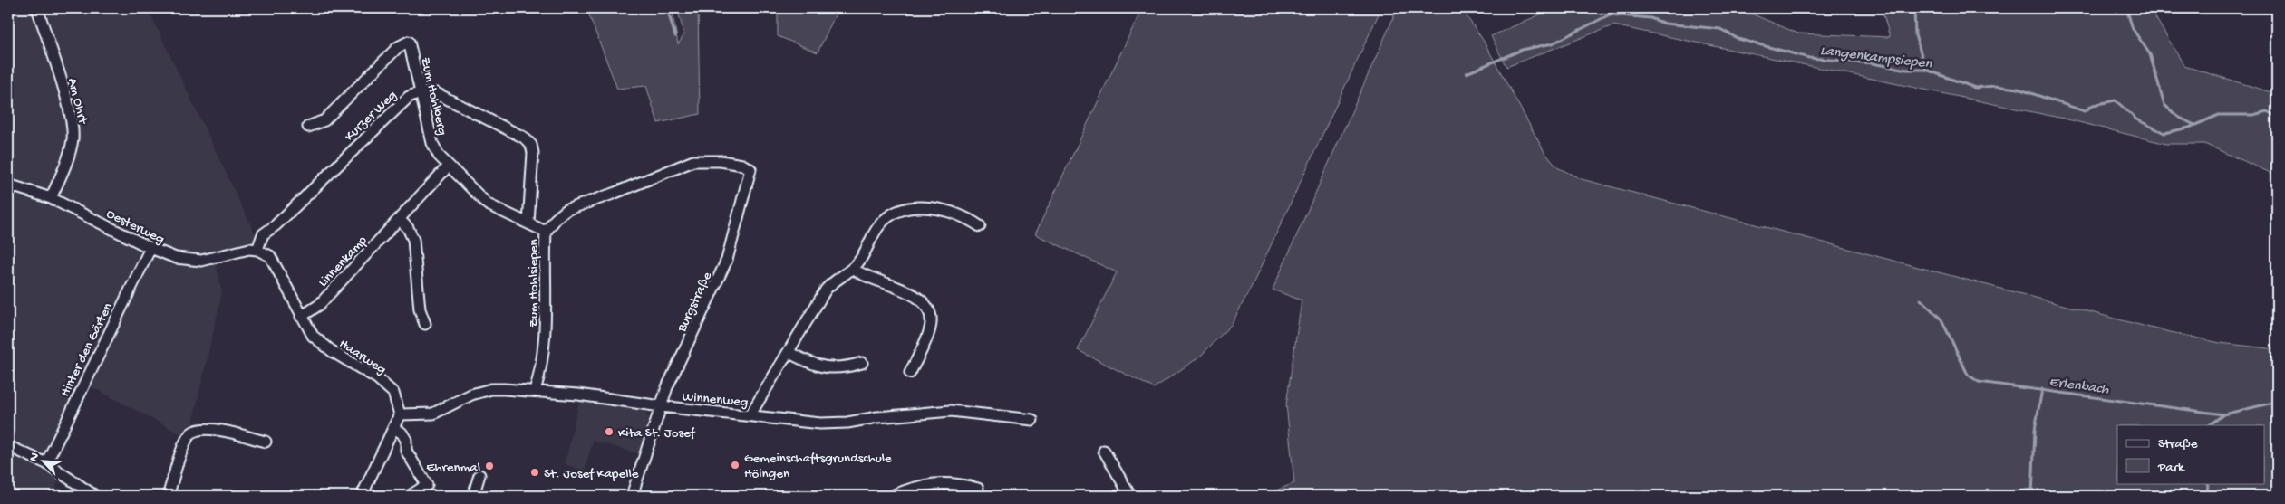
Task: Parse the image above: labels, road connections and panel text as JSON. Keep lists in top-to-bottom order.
{
  "streets": {
    "street": [
      "Zum Hohlberg",
      "Am Ohrt",
      "Kurzer Weg",
      "Oesterweg",
      "Linnenkamp",
      "Zum Hohlsiepen",
      "Burgstraße",
      "Hinter den Gärten",
      "Haarweg",
      "Winnenweg"
    ]
  },
  "crossings": [
    ["Zum Hohlberg", "Kurzer Weg"],
    ["Zum Hohlberg", "Linnenkamp"],
    ["Zum Hohlberg", "Zum Hohlsiepen"],
    ["Am Ohrt", "Oesterweg"],
    ["Kurzer Weg", "Oesterweg"],
    ["Kurzer Weg", "Haarweg"],
    ["Oesterweg", "Hinter den Gärten"],
    ["Oesterweg", "Haarweg"],
    ["Linnenkamp", "Haarweg"],
    ["Zum Hohlsiepen", "Burgstraße"],
    ["Zum Hohlsiepen", "Winnenweg"],
    ["Burgstraße", "Winnenweg"],
    ["Haarweg", "Winnenweg"]
  ],
  "water": ["Langenkampsiepen", "Erlenbach"],
  "places": [
    "Kita St. Josef",
    "Gemeinschaftsgrundschule Höingen",
    "Ehrenmal",
    "St. Josef Kapelle"
  ],
  "legend": ["Straße", "Park"],
  "north": "top left"
}
